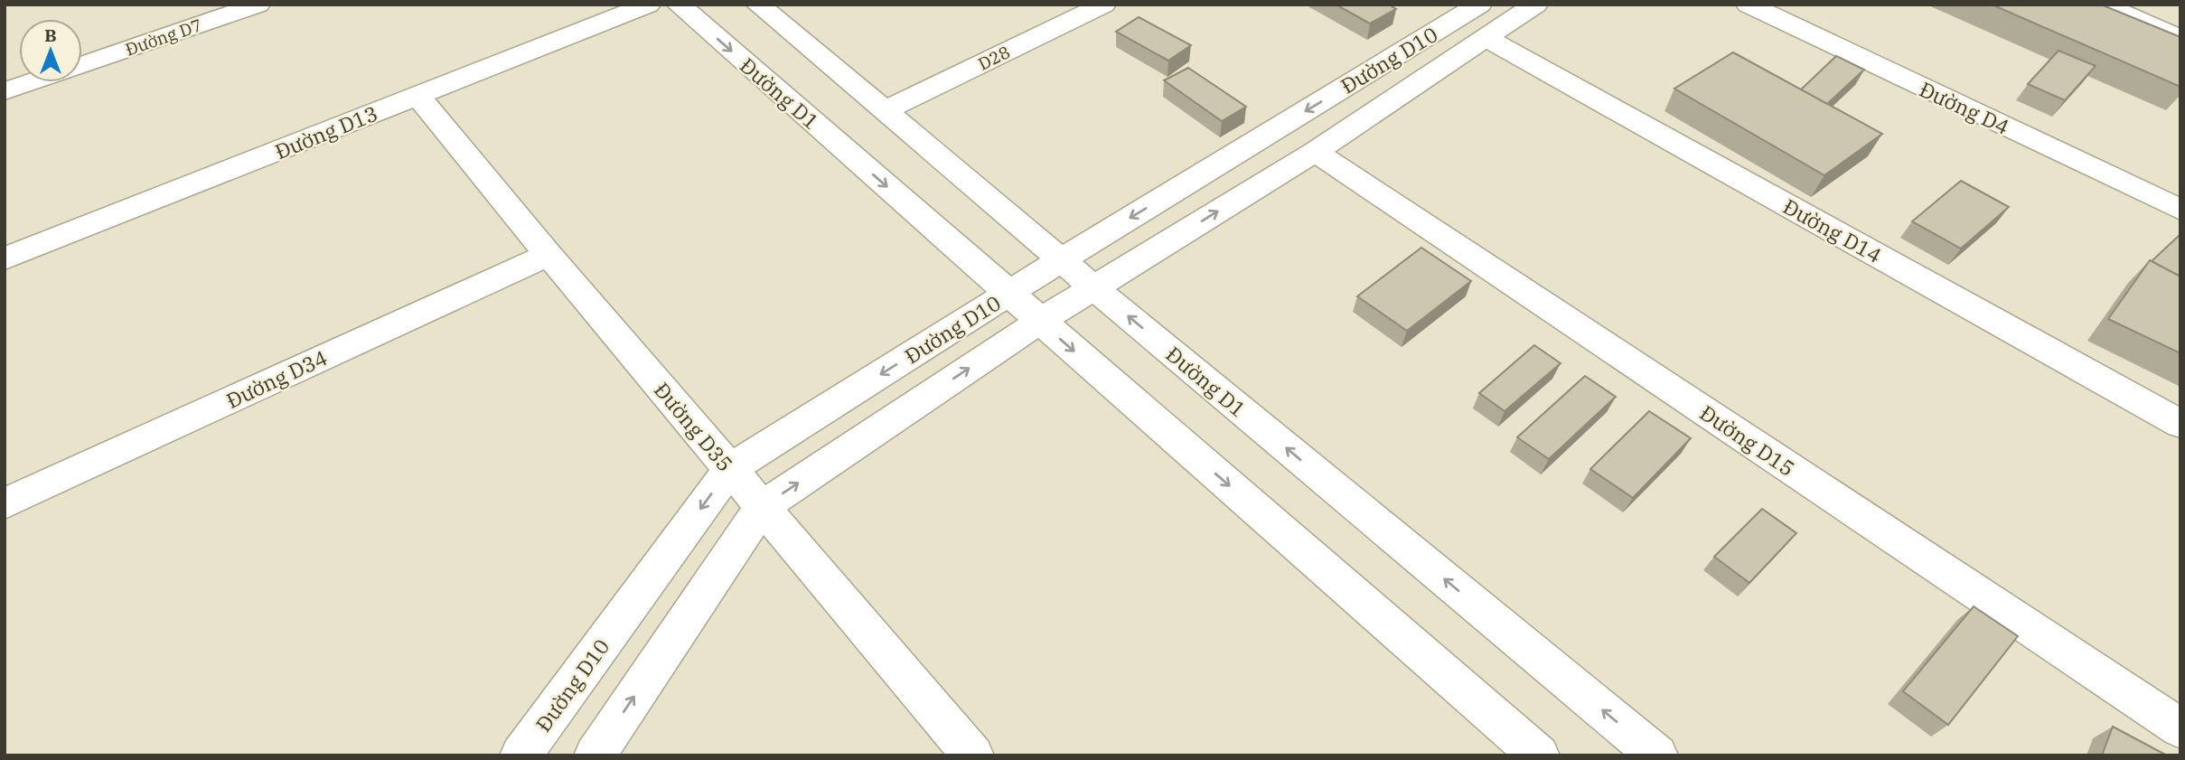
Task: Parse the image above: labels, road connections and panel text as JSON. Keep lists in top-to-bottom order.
{
  "streets": {
    "street": [
      "Đường D7",
      "D28",
      "Đường D10",
      "Đường D1",
      "Đường D4",
      "Đường D13",
      "Đường D14",
      "Đường D34",
      "Đường D35",
      "Đường D15"
    ]
  },
  "crossings": [
    ["D28", "Đường D1"],
    ["Đường D10", "Đường D1"],
    ["Đường D10", "Đường D14"],
    ["Đường D10", "Đường D35"],
    ["Đường D10", "Đường D15"],
    ["Đường D13", "Đường D35"],
    ["Đường D34", "Đường D35"]
  ],
  "north": "top"
}
